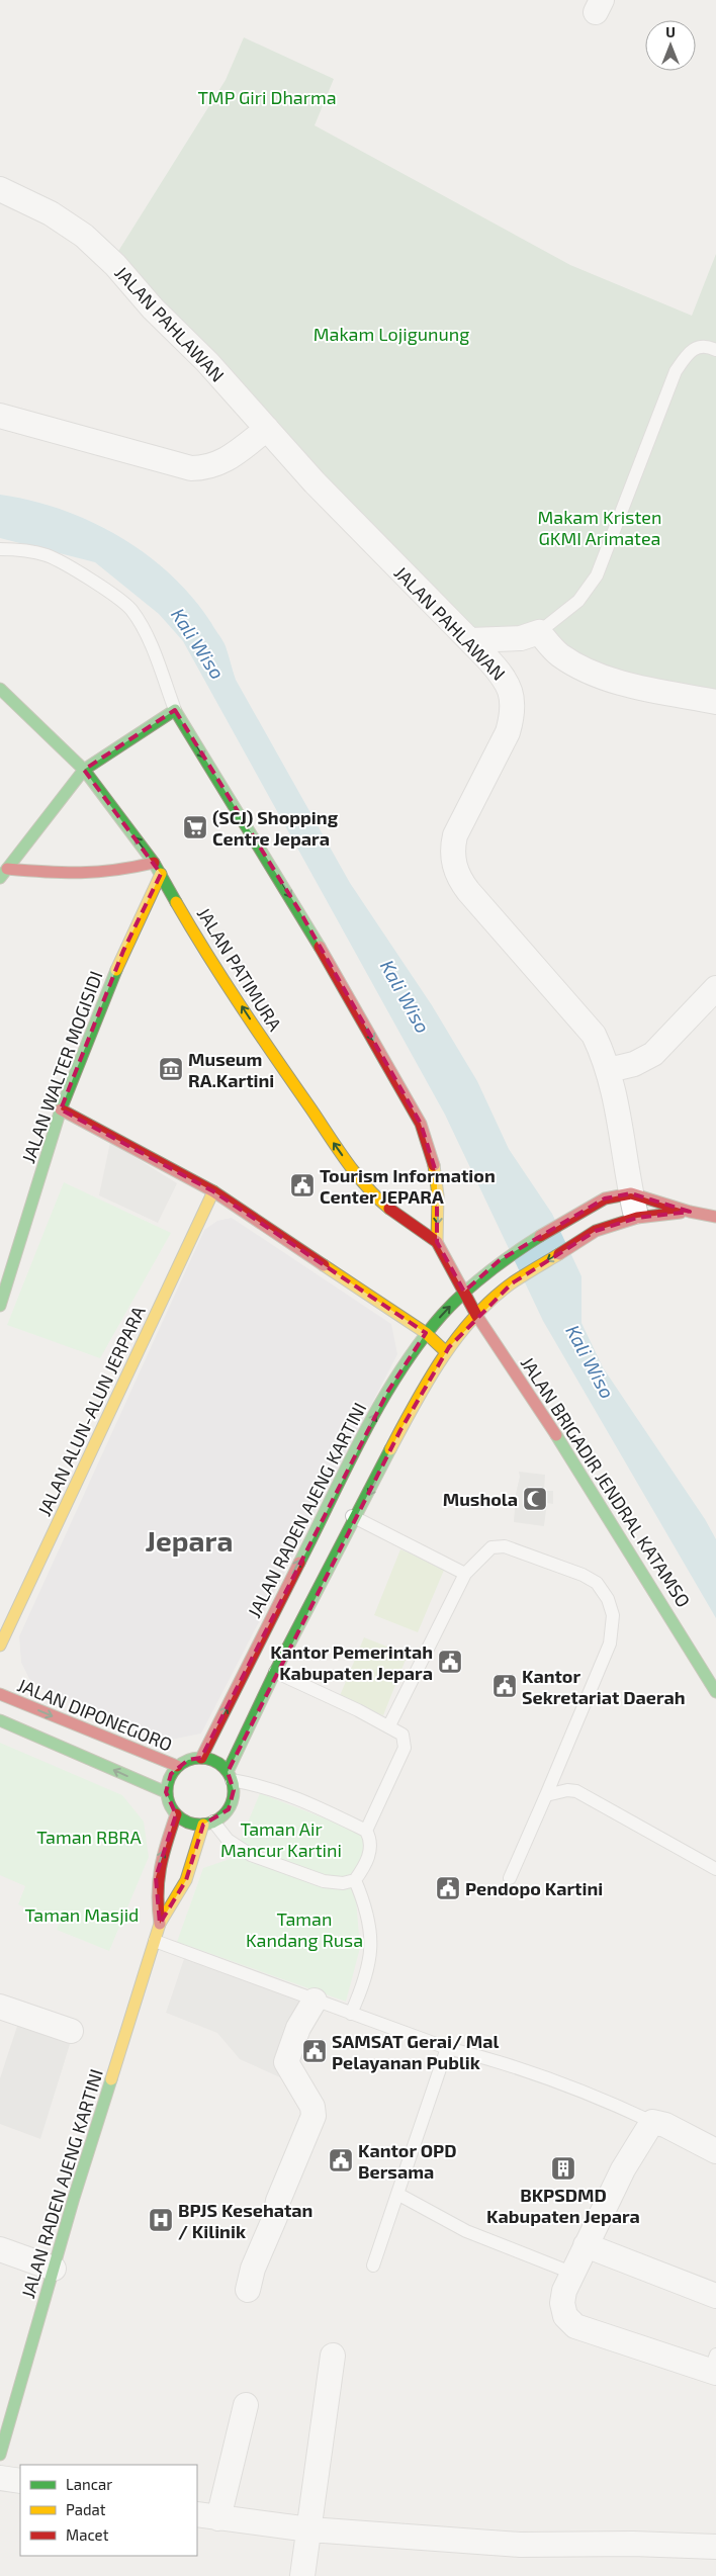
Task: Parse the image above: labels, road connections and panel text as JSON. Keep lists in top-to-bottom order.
{
  "streets": {
    "main road": [
      "JALAN PATIMURA",
      "JALAN WALTER MOGISIDI",
      "JALAN ALUN-ALUN JERPARA",
      "JALAN BRIGADIR JENDRAL KATAMSO",
      "JALAN RADEN AJENG KARTINI",
      "JALAN DIPONEGORO"
    ],
    "street": ["JALAN PAHLAWAN"]
  },
  "crossings": [
    ["JALAN PAHLAWAN", "JALAN RADEN AJENG KARTINI"],
    ["JALAN PATIMURA", "JALAN WALTER MOGISIDI"],
    ["JALAN PATIMURA", "JALAN BRIGADIR JENDRAL KATAMSO"],
    ["JALAN PATIMURA", "JALAN RADEN AJENG KARTINI"],
    ["JALAN BRIGADIR JENDRAL KATAMSO", "JALAN RADEN AJENG KARTINI"],
    ["JALAN RADEN AJENG KARTINI", "JALAN DIPONEGORO"]
  ],
  "districts": ["Jepara"],
  "water": ["Kali Wiso"],
  "parks": [
    "TMP Giri Dharma",
    "Makam Lojigunung",
    "Makam Kristen GKMI Arimatea",
    "Taman Air Mancur Kartini",
    "Taman RBRA",
    "Taman Masjid",
    "Taman Kandang Rusa"
  ],
  "places": {
    "supermarket": ["(SCJ) Shopping Centre Jepara"],
    "museum": ["Museum RA.Kartini"],
    "public building": [
      "Tourism Information Center JEPARA",
      "Kantor Pemerintah Kabupaten Jepara",
      "Kantor Sekretariat Daerah",
      "Pendopo Kartini",
      "SAMSAT Gerai/ Mal Pelayanan Publik",
      "Kantor OPD Bersama"
    ],
    "mosque": ["Mushola"],
    "building": ["BKPSDMD Kabupaten Jepara"],
    "hospital": ["BPJS Kesehatan / Kilinik"]
  },
  "legend": ["Lancar", "Padat", "Macet"],
  "north": "top"
}
